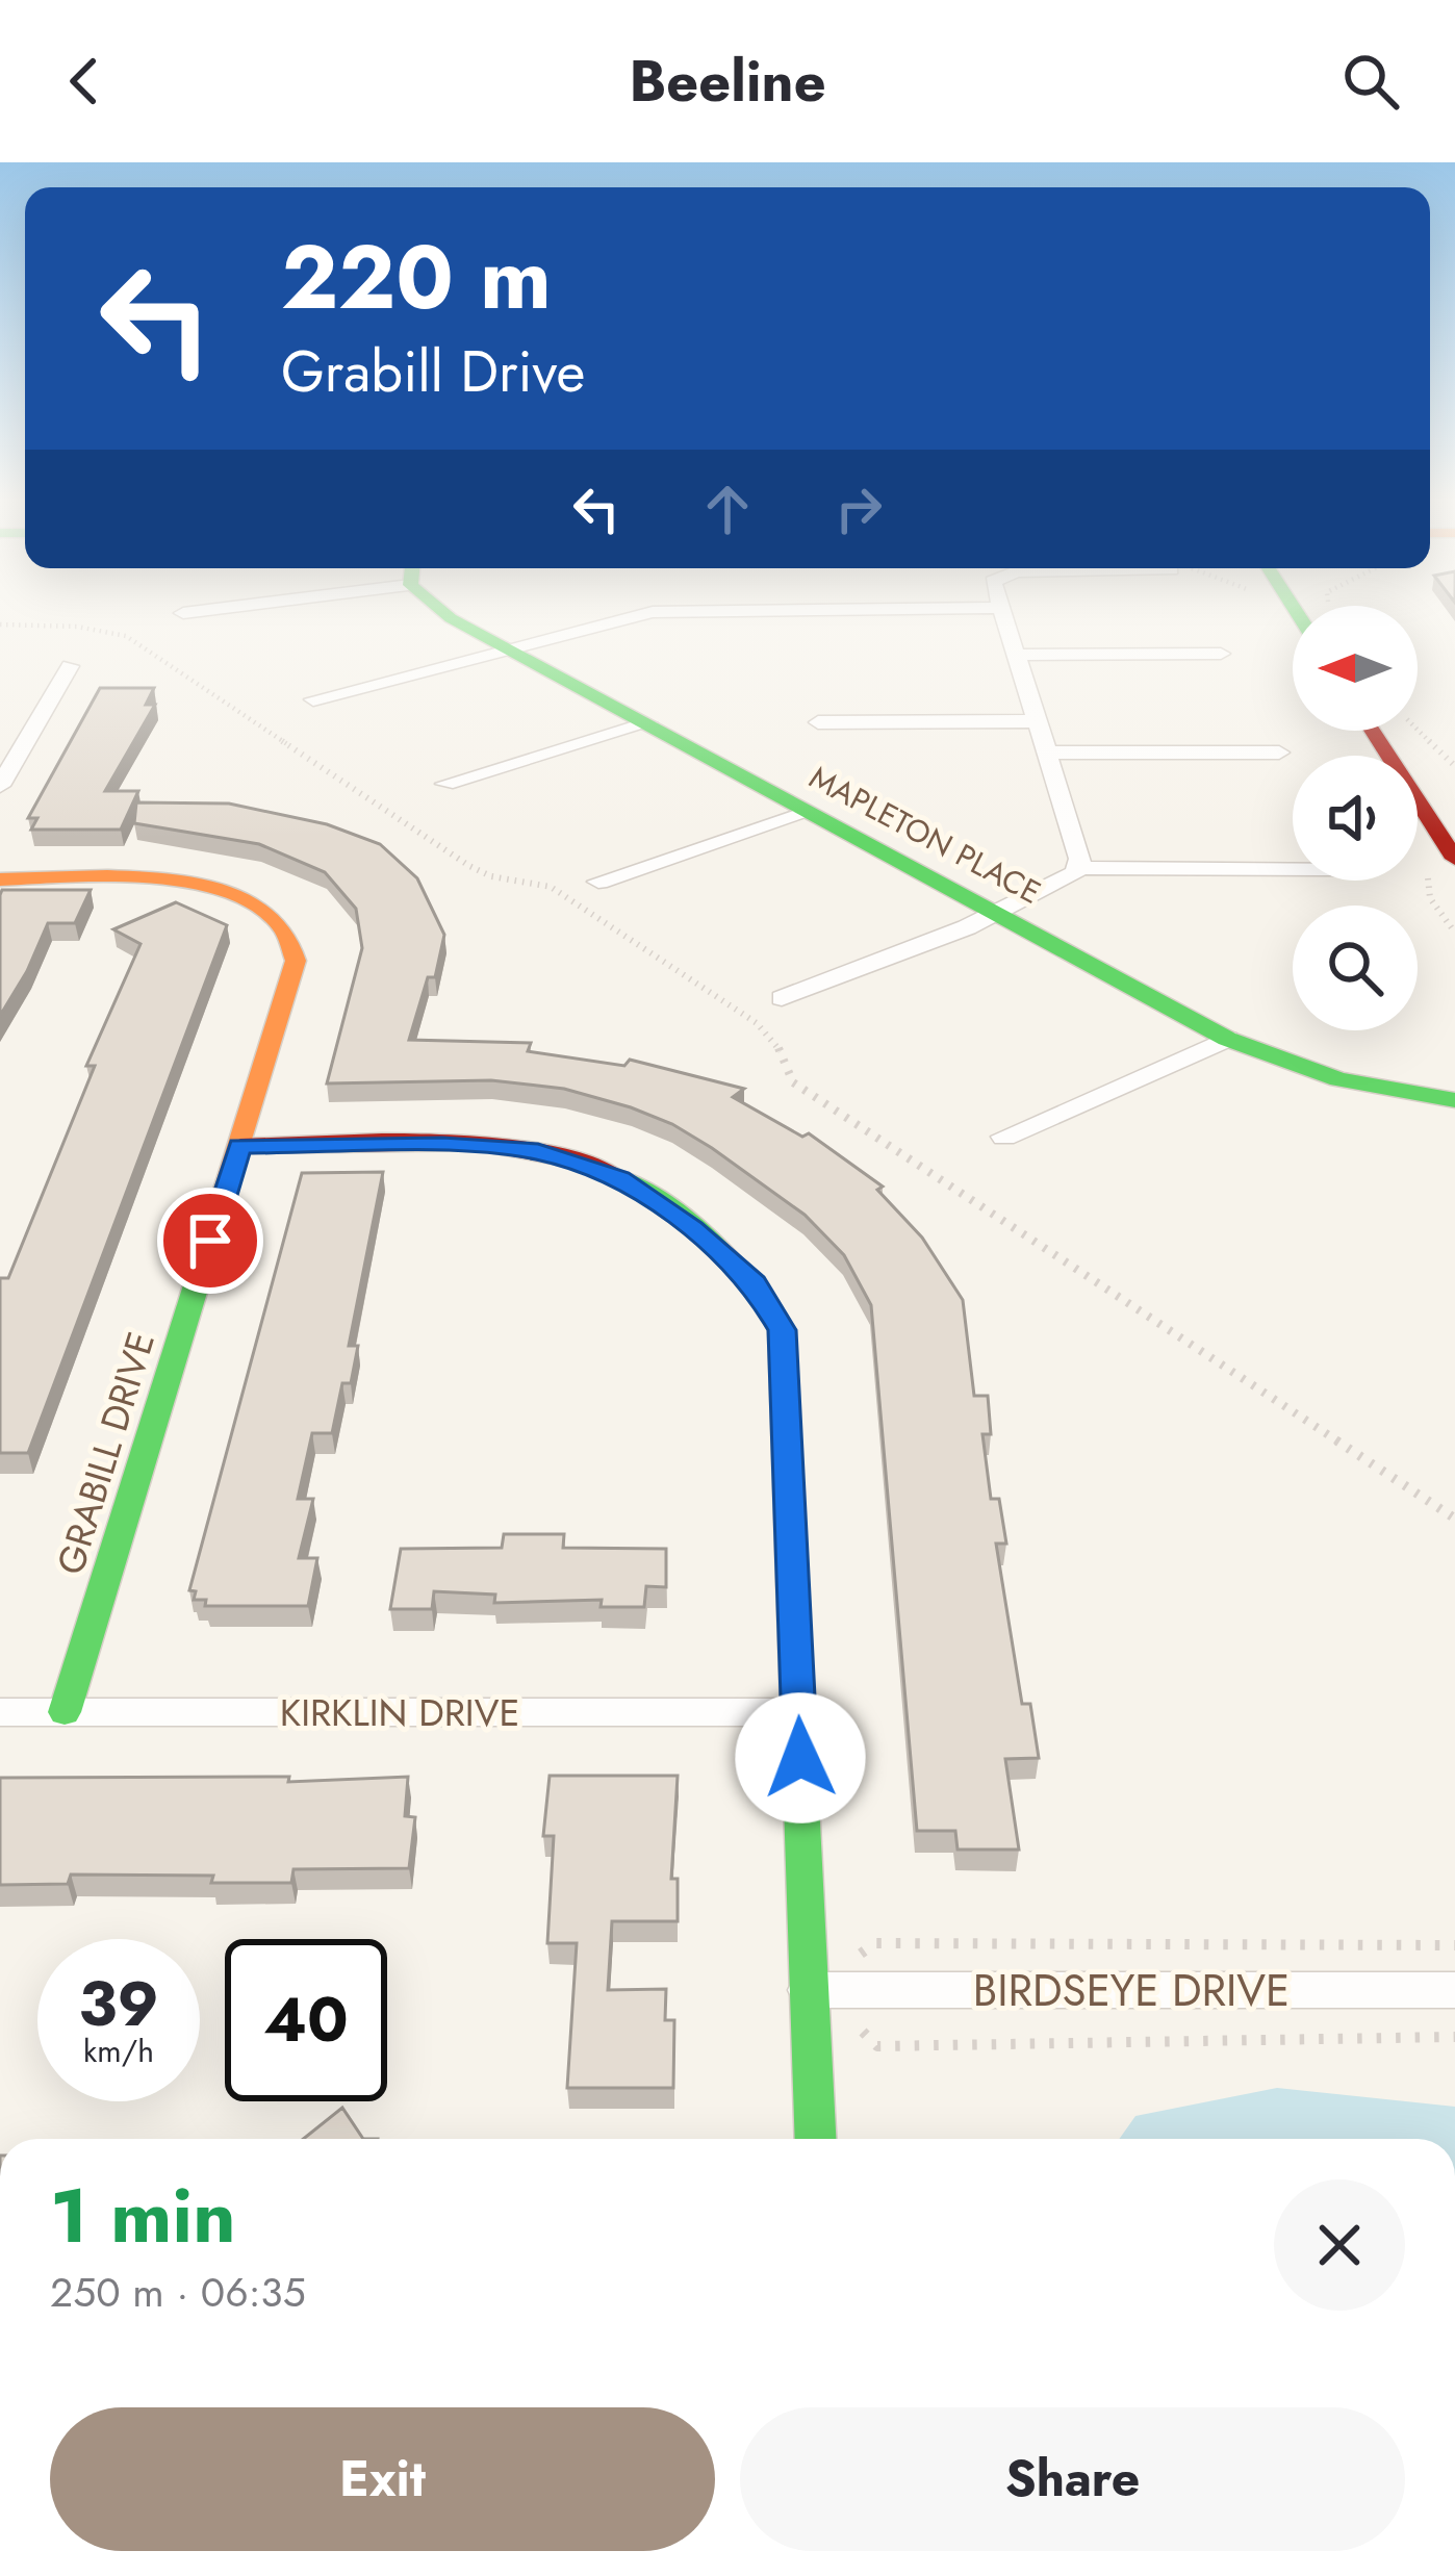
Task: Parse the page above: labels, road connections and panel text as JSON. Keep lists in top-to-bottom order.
{
  "streets": {
    "street": [
      "MAPLETON PLACE",
      "GRABILL DRIVE",
      "KIRKLIN DRIVE",
      "BIRDSEYE DRIVE"
    ]
  },
  "crossings": [
    ["GRABILL DRIVE", "KIRKLIN DRIVE"]
  ],
  "north": "left",
  "page": {
    "header": "Beeline",
    "turn": ["220 m", "Grabill Drive"],
    "speed": "39 km/h",
    "limit": "40",
    "heading": ["1 min", "250 m · 06:35"],
    "buttons": ["Exit", "Share"]
  }
}
